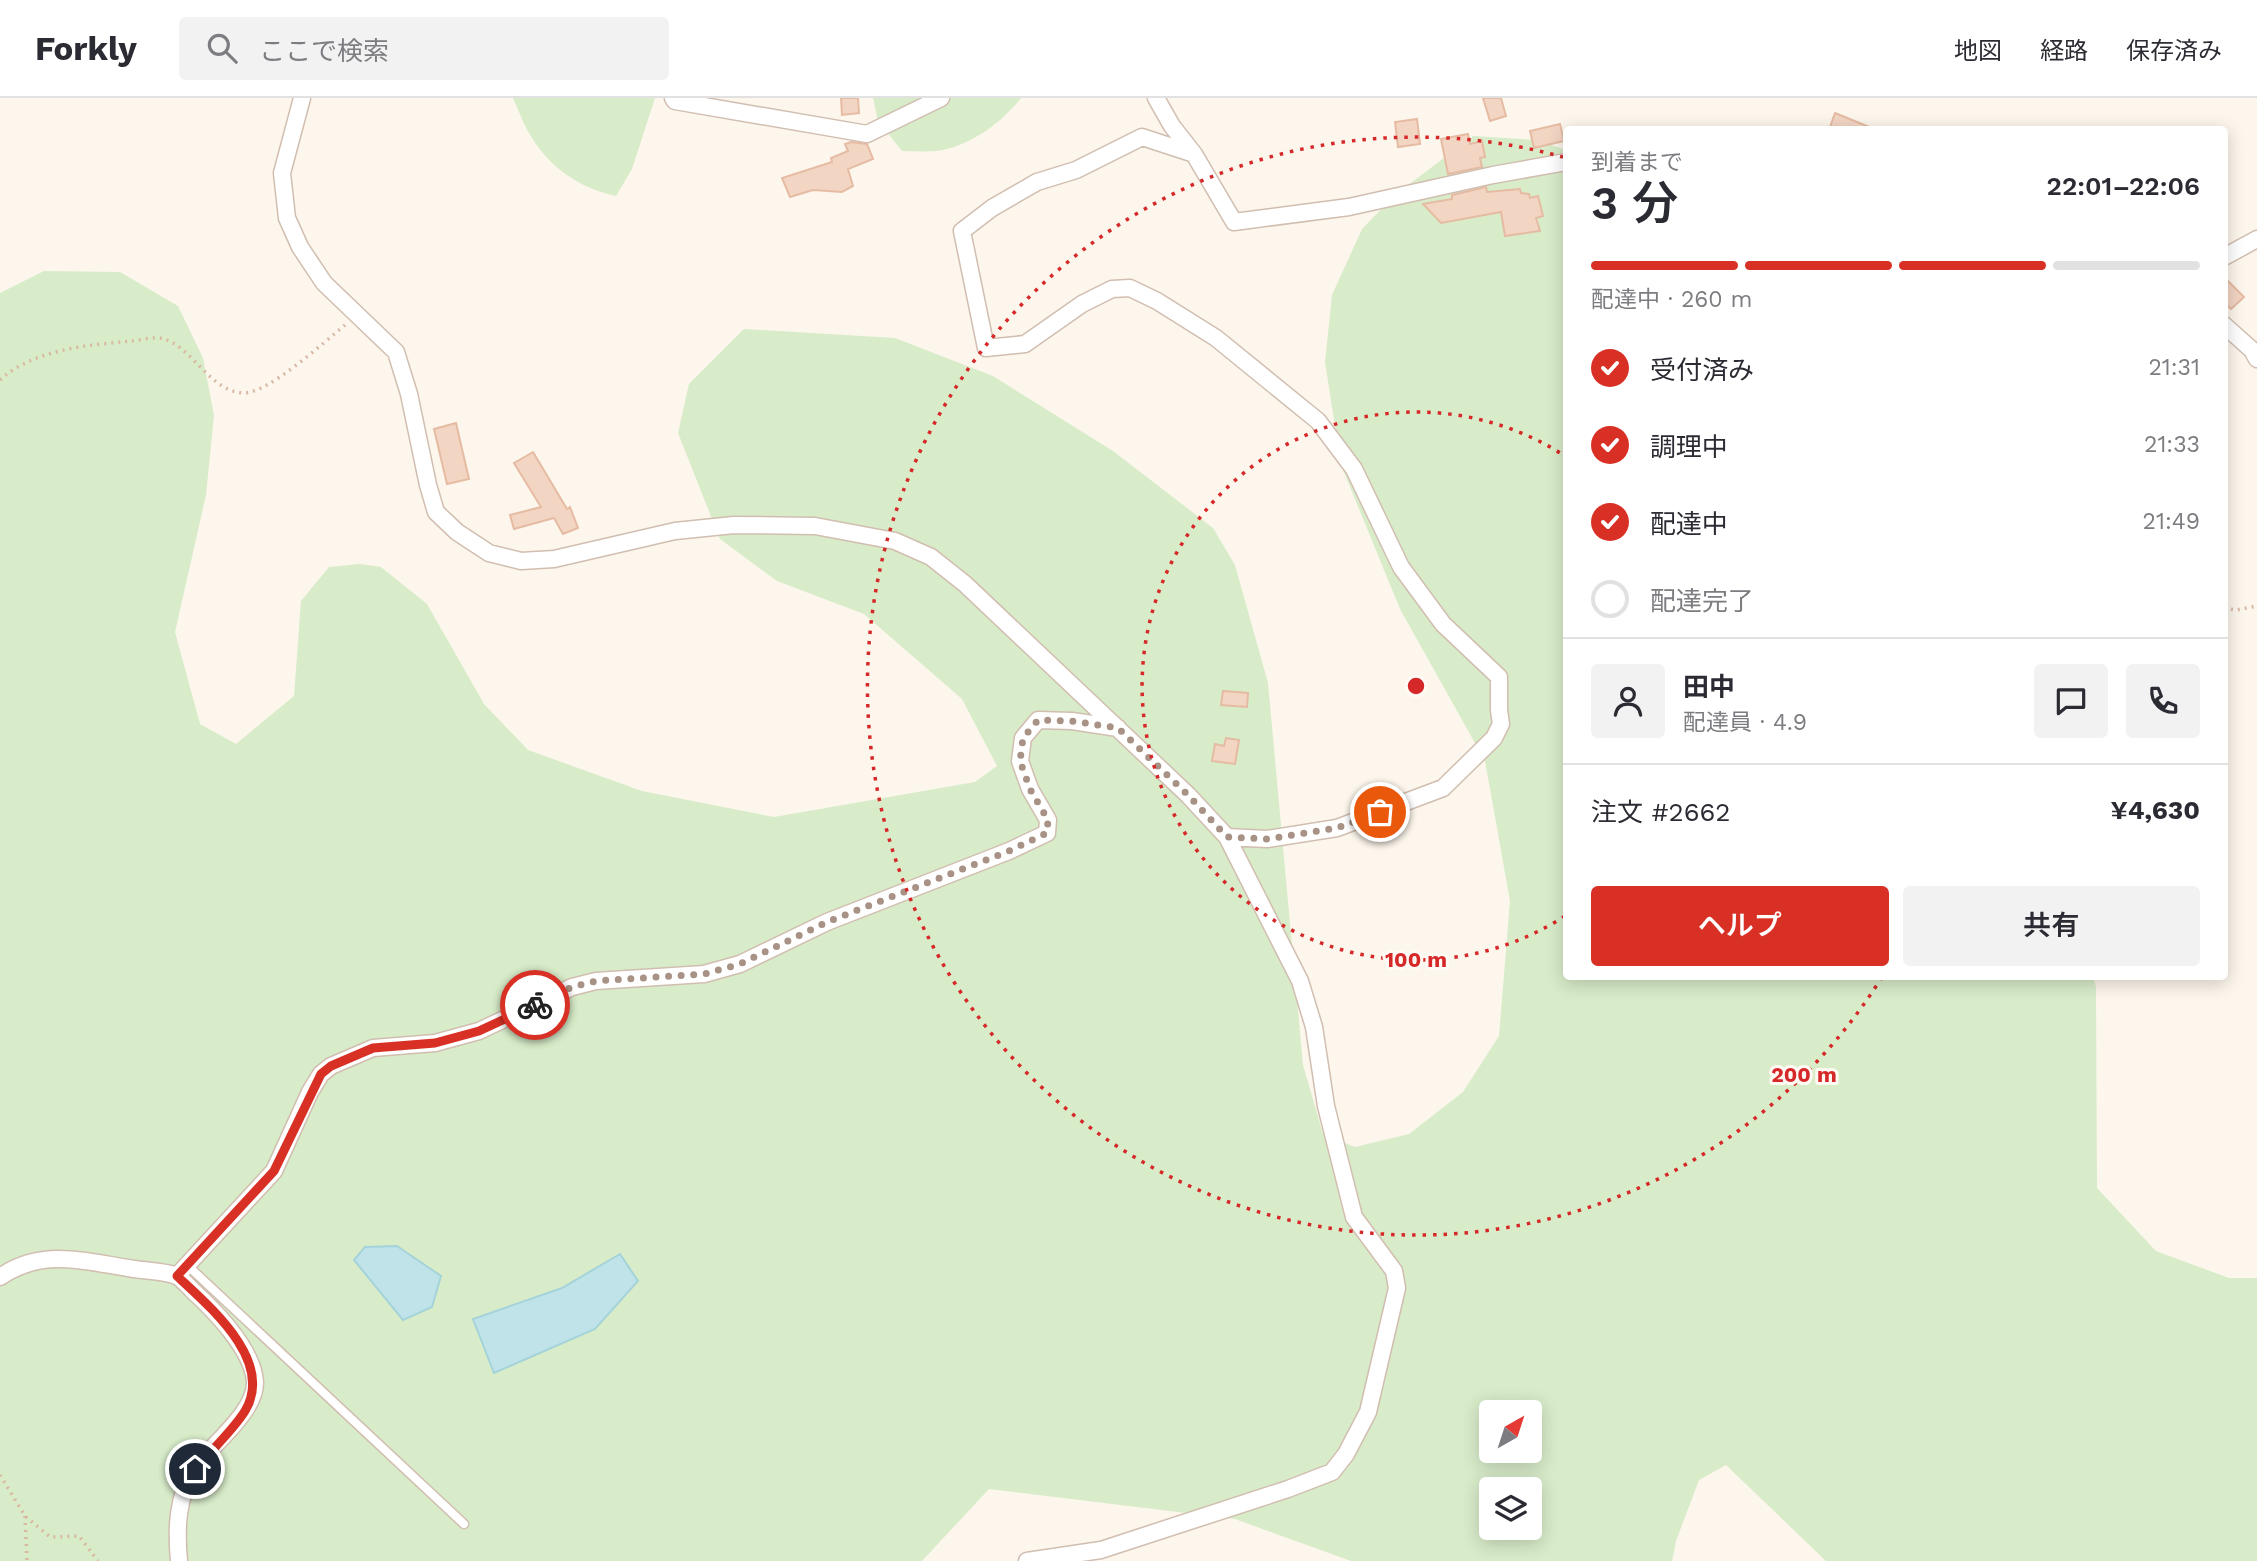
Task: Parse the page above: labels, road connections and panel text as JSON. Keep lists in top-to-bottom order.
{
  "north": "top right",
  "page": {
    "header": "Forkly",
    "search": "ここで検索",
    "nav": ["地図", "経路", "保存済み"],
    "heading": ["3 分", "到着まで", "22:01–22:06"],
    "panel": [
      "田中",
      "配達員 · 4.9",
      "注文 #2662",
      "¥4,630"
    ],
    "bar": "配達中 · 260 m",
    "list": [
      ["受付済み", "21:31"],
      ["調理中", "21:33"],
      ["配達中", "21:49"],
      "配達完了"
    ],
    "buttons": ["ヘルプ", "共有"]
  },
  "rings": ["100 m", "200 m"]
}
